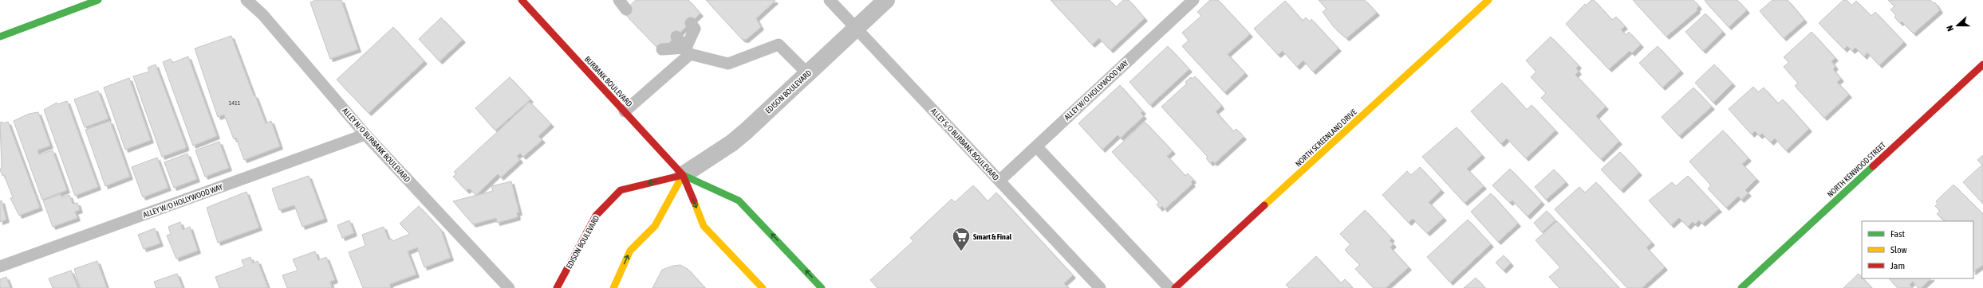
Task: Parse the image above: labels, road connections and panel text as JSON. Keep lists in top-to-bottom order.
{
  "streets": {
    "main road": [
      "BURBANK BOULEVARD",
      "EDISON BOULEVARD",
      "NORTH SCREENLAND DRIVE",
      "NORTH KENWOOD STREET"
    ],
    "lane": ["ALLEY W/O HOLLYWOOD WAY", "ALLEY S/O BURBANK BOULEVARD", "ALLEY N/O BURBANK BOULEVARD"]
  },
  "crossings": [
    ["BURBANK BOULEVARD", "EDISON BOULEVARD"],
    ["ALLEY W/O HOLLYWOOD WAY", "ALLEY S/O BURBANK BOULEVARD"],
    ["ALLEY W/O HOLLYWOOD WAY", "ALLEY N/O BURBANK BOULEVARD"],
    ["EDISON BOULEVARD", "ALLEY S/O BURBANK BOULEVARD"]
  ],
  "places": {
    "supermarket": ["Smart & Final"]
  },
  "house_numbers": ["1411"],
  "legend": ["Fast", "Slow", "Jam"],
  "north": "left"
}
